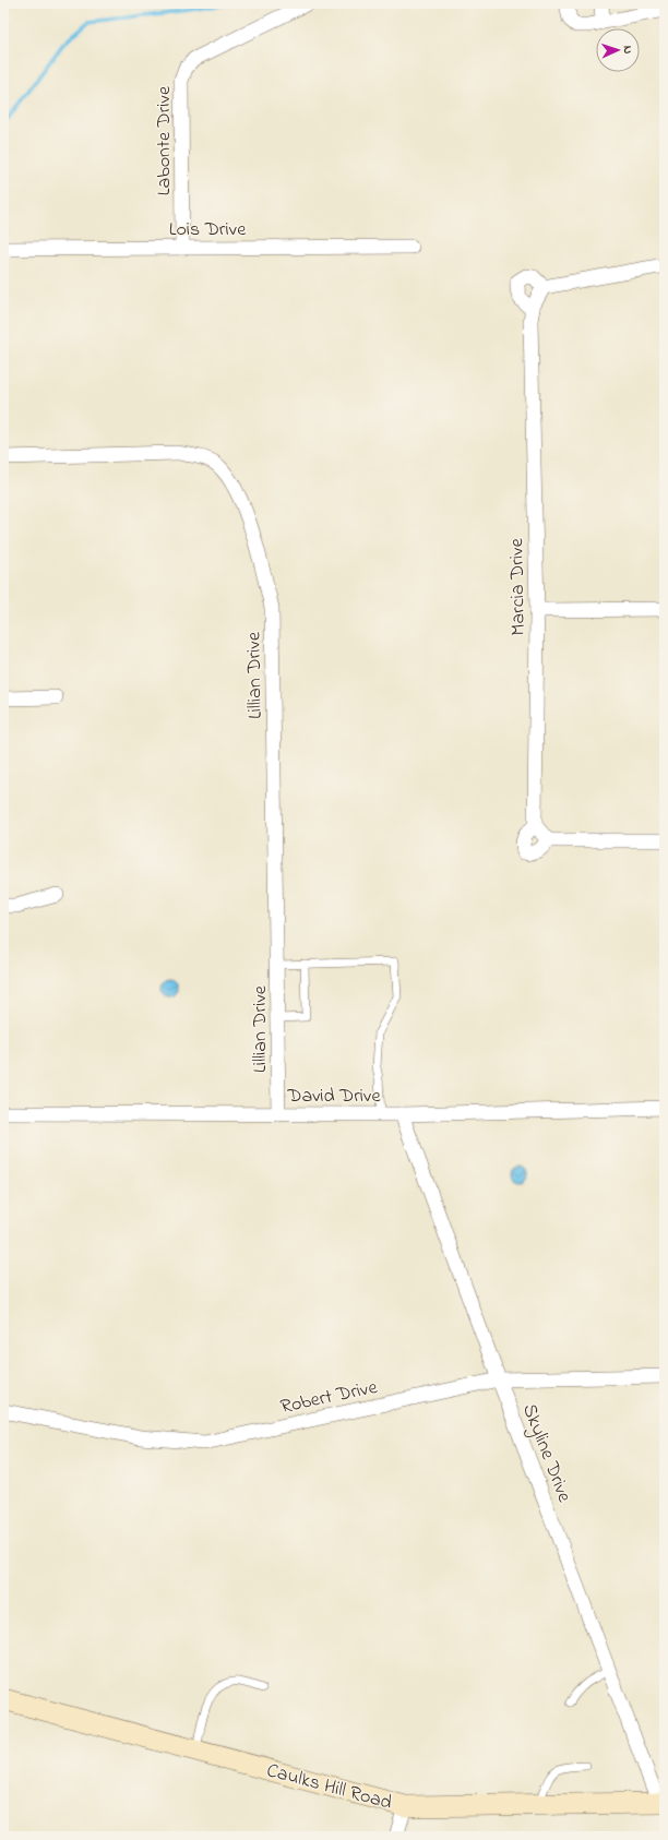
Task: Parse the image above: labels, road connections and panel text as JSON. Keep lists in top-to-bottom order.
{
  "streets": {
    "main road": ["Caulks Hill Road"],
    "street": [
      "Labonte Drive",
      "Lois Drive",
      "Marcia Drive",
      "Lillian Drive",
      "David Drive",
      "Robert Drive",
      "Skyline Drive"
    ]
  },
  "crossings": [
    ["Labonte Drive", "Lois Drive"],
    ["Lillian Drive", "David Drive"],
    ["David Drive", "Skyline Drive"],
    ["Robert Drive", "Skyline Drive"],
    ["Skyline Drive", "Caulks Hill Road"]
  ],
  "north": "right"
}
